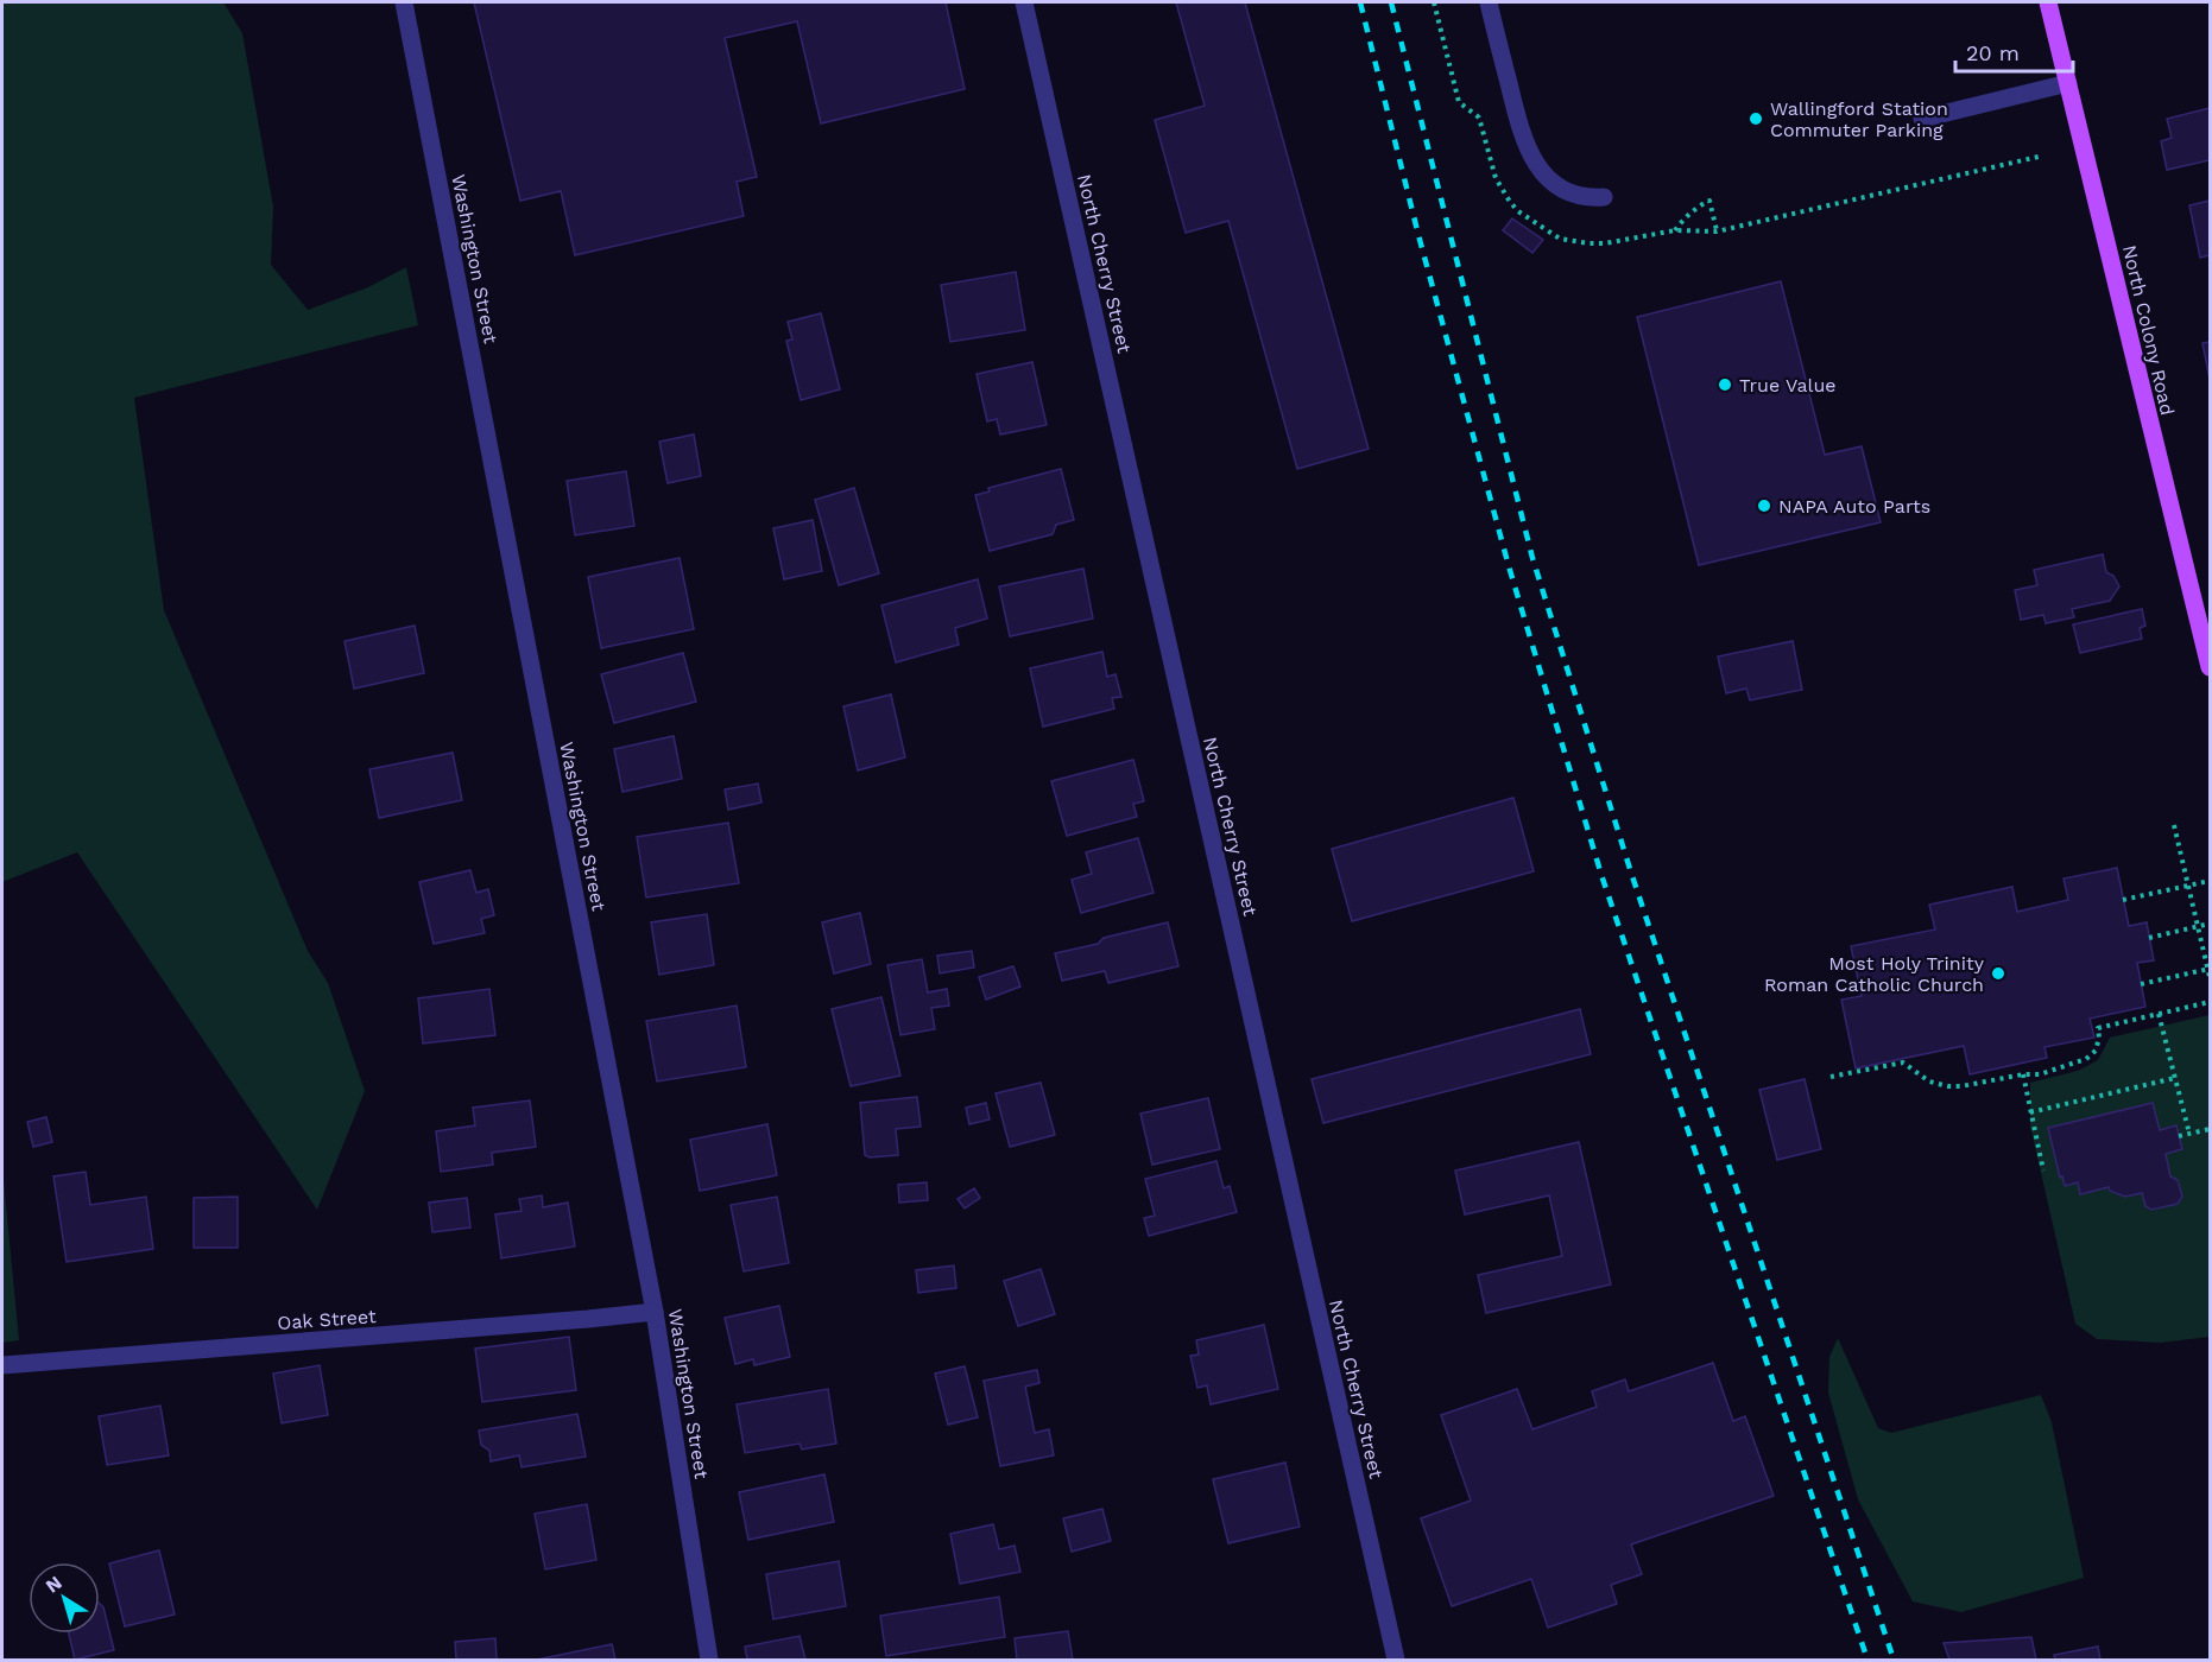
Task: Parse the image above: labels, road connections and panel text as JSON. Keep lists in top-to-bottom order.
{
  "streets": {
    "main road": ["North Colony Road"],
    "street": ["Washington Street", "North Cherry Street", "Oak Street"]
  },
  "crossings": [
    ["Washington Street", "Oak Street"]
  ],
  "places": [
    "Wallingford Station Commuter Parking",
    "True Value",
    "NAPA Auto Parts",
    "Most Holy Trinity Roman Catholic Church"
  ],
  "scale_bar": "20 m",
  "north": "top left"
}
